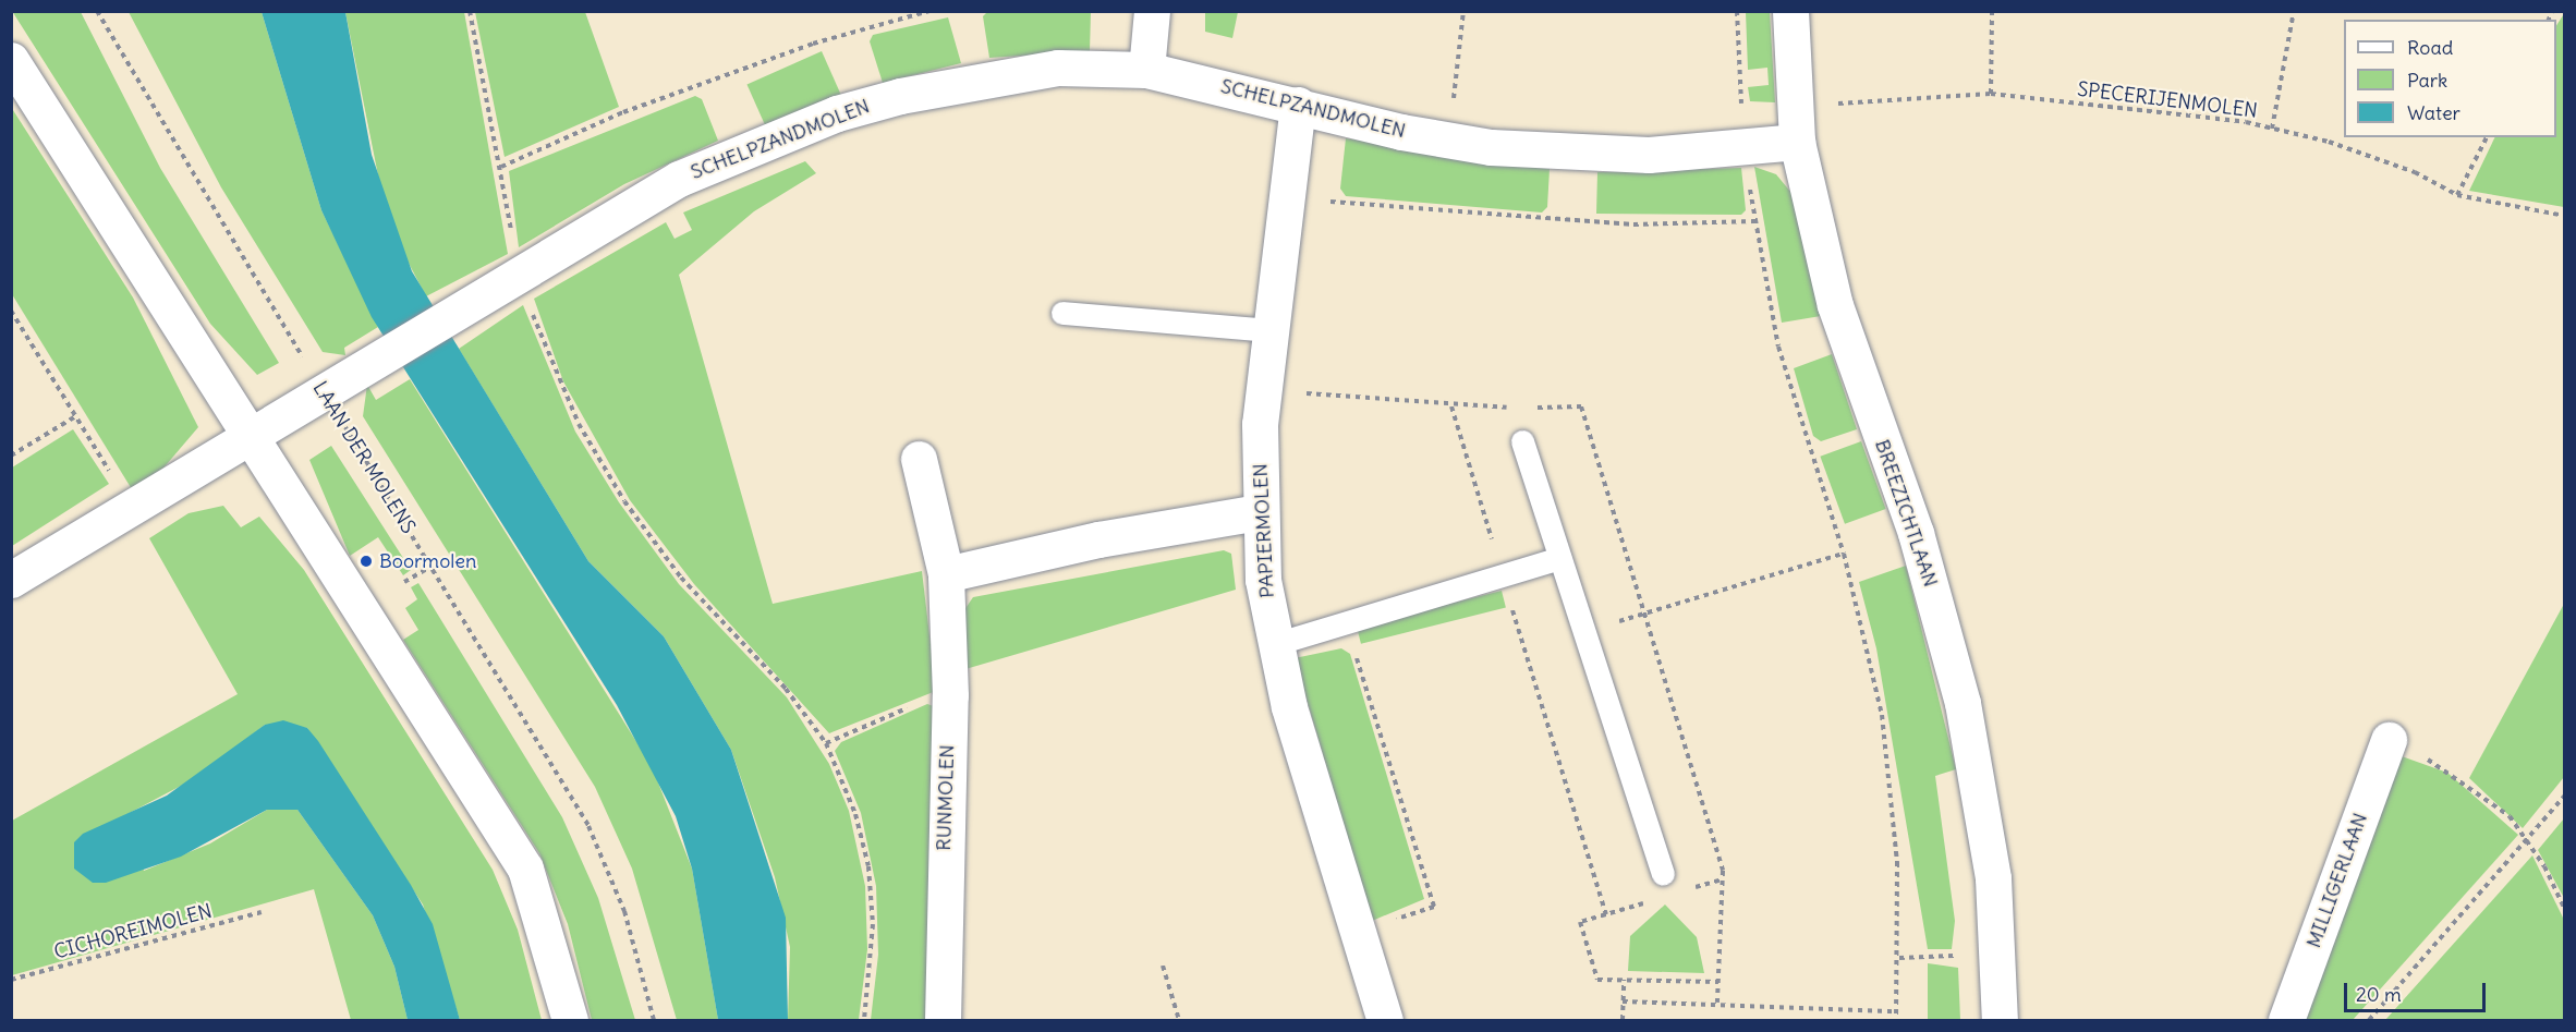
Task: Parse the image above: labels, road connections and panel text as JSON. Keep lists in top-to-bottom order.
{
  "streets": {
    "street": [
      "SCHELPZANDMOLEN",
      "BREEZICHTLAAN",
      "PAPIERMOLEN",
      "RUNMOLEN",
      "MILLIGERLAAN"
    ],
    "path": ["SPECERIJENMOLEN", "LAAN DER MOLENS", "CICHOREIMOLEN"]
  },
  "crossings": [
    ["SPECERIJENMOLEN", "BREEZICHTLAAN"],
    ["SCHELPZANDMOLEN", "LAAN DER MOLENS"],
    ["SCHELPZANDMOLEN", "BREEZICHTLAAN"],
    ["SCHELPZANDMOLEN", "PAPIERMOLEN"]
  ],
  "places": ["Boormolen"],
  "legend": ["Road", "Park", "Water"],
  "scale_bar": "20 m"
}
